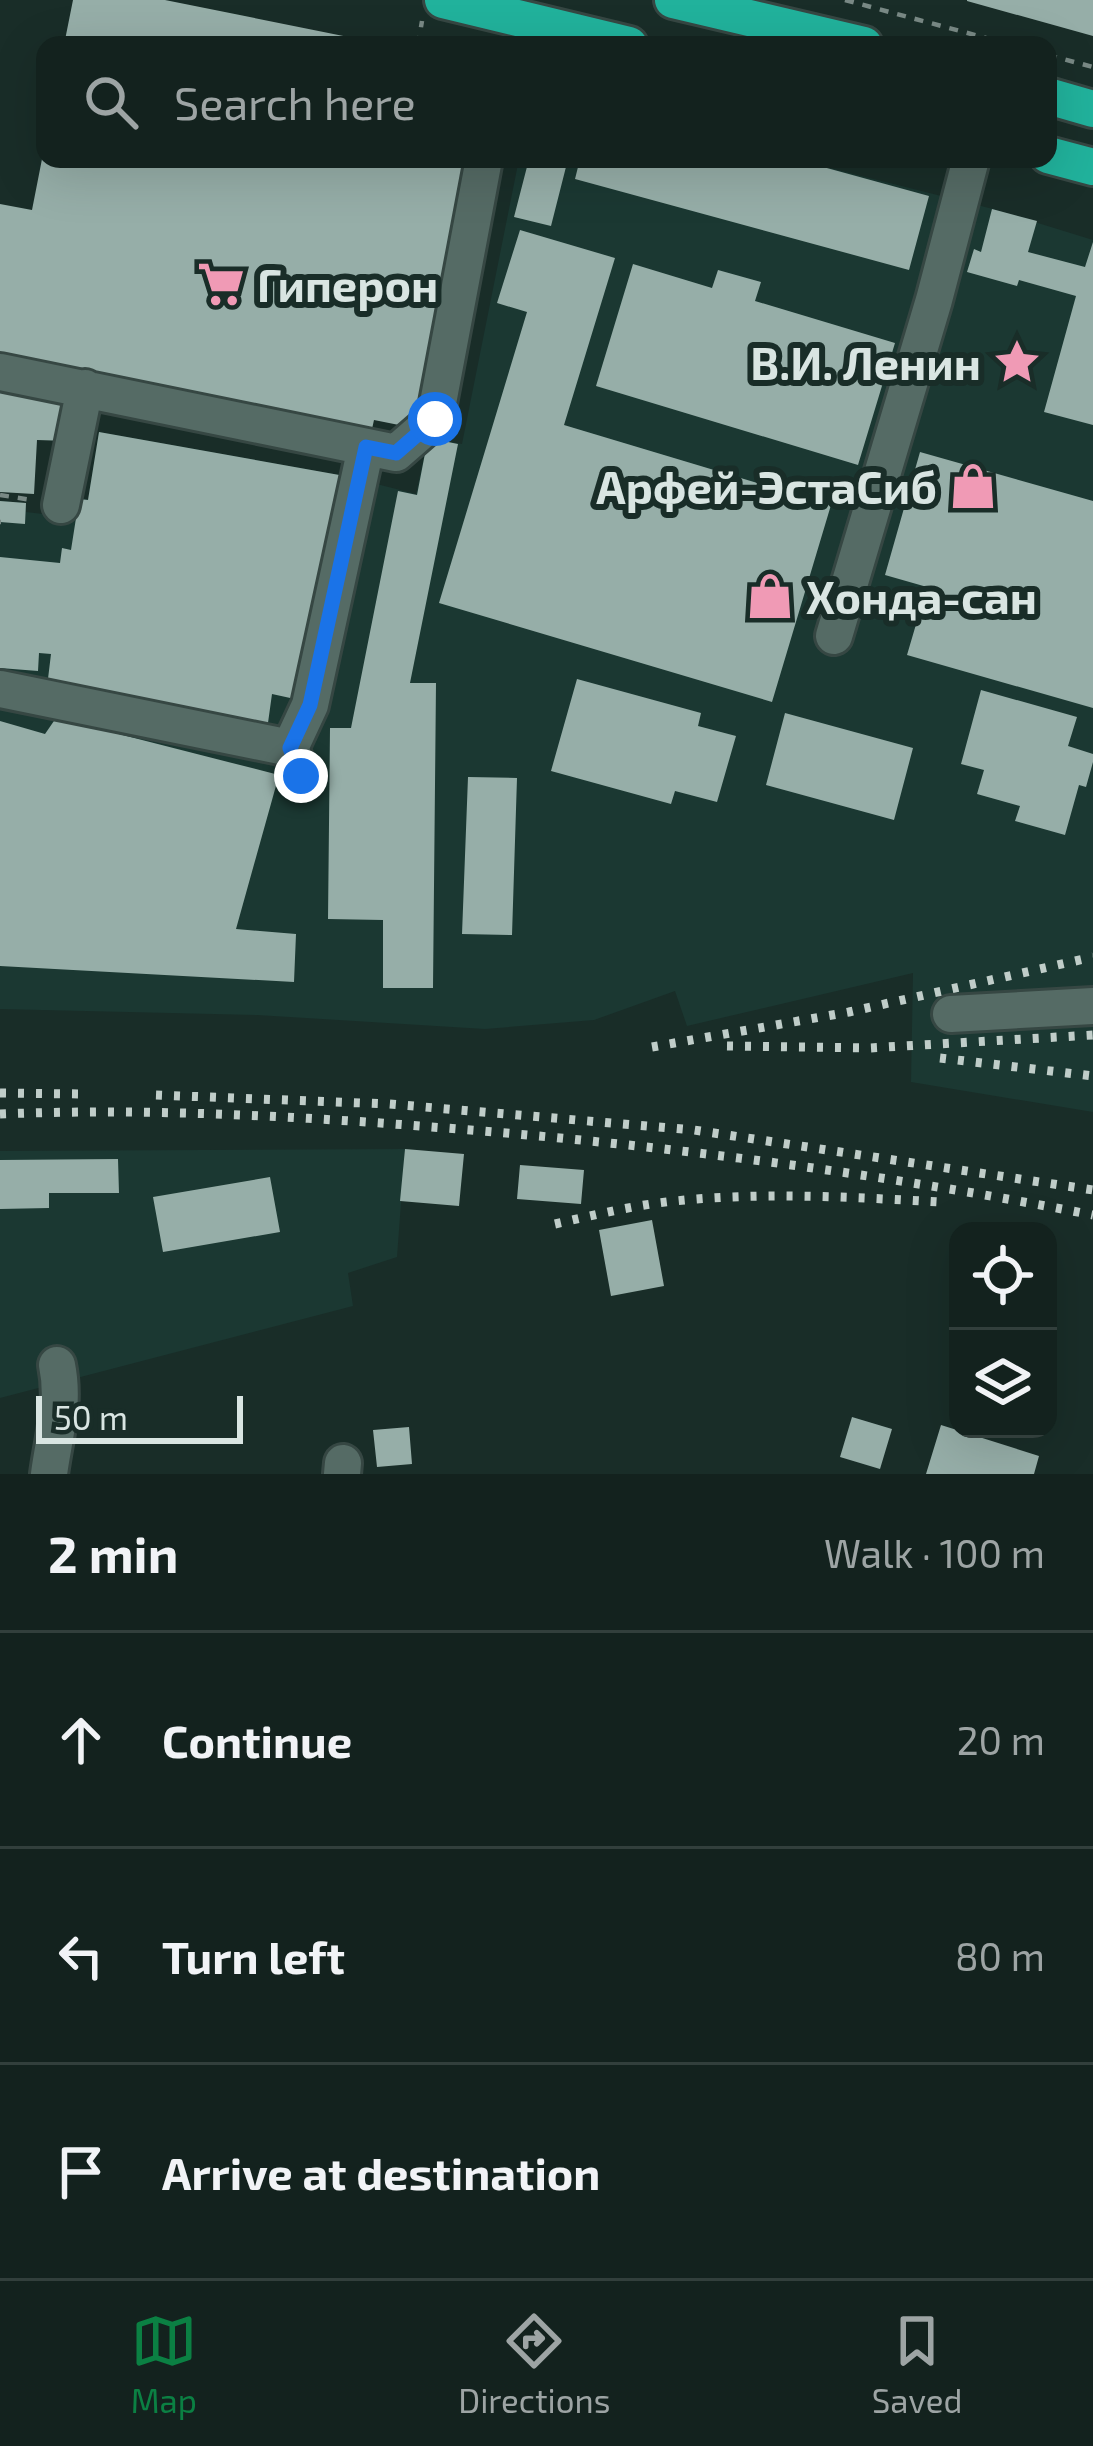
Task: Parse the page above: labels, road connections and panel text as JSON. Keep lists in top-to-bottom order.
{
  "places": {
    "supermarket": ["Гиперон"],
    "place": ["В.И. Ленин"],
    "shop": ["Арфей-ЭстаСиб", "Хонда-сан"]
  },
  "scale_bar": "50 m",
  "page": {
    "search": "Search here",
    "scale": "50 m",
    "heading": ["2 min", "Walk · 100 m"],
    "list": [
      ["Continue", "20 m"],
      ["Turn left", "80 m"],
      "Arrive at destination"
    ],
    "nav": ["Map", "Directions", "Saved"]
  }
}
